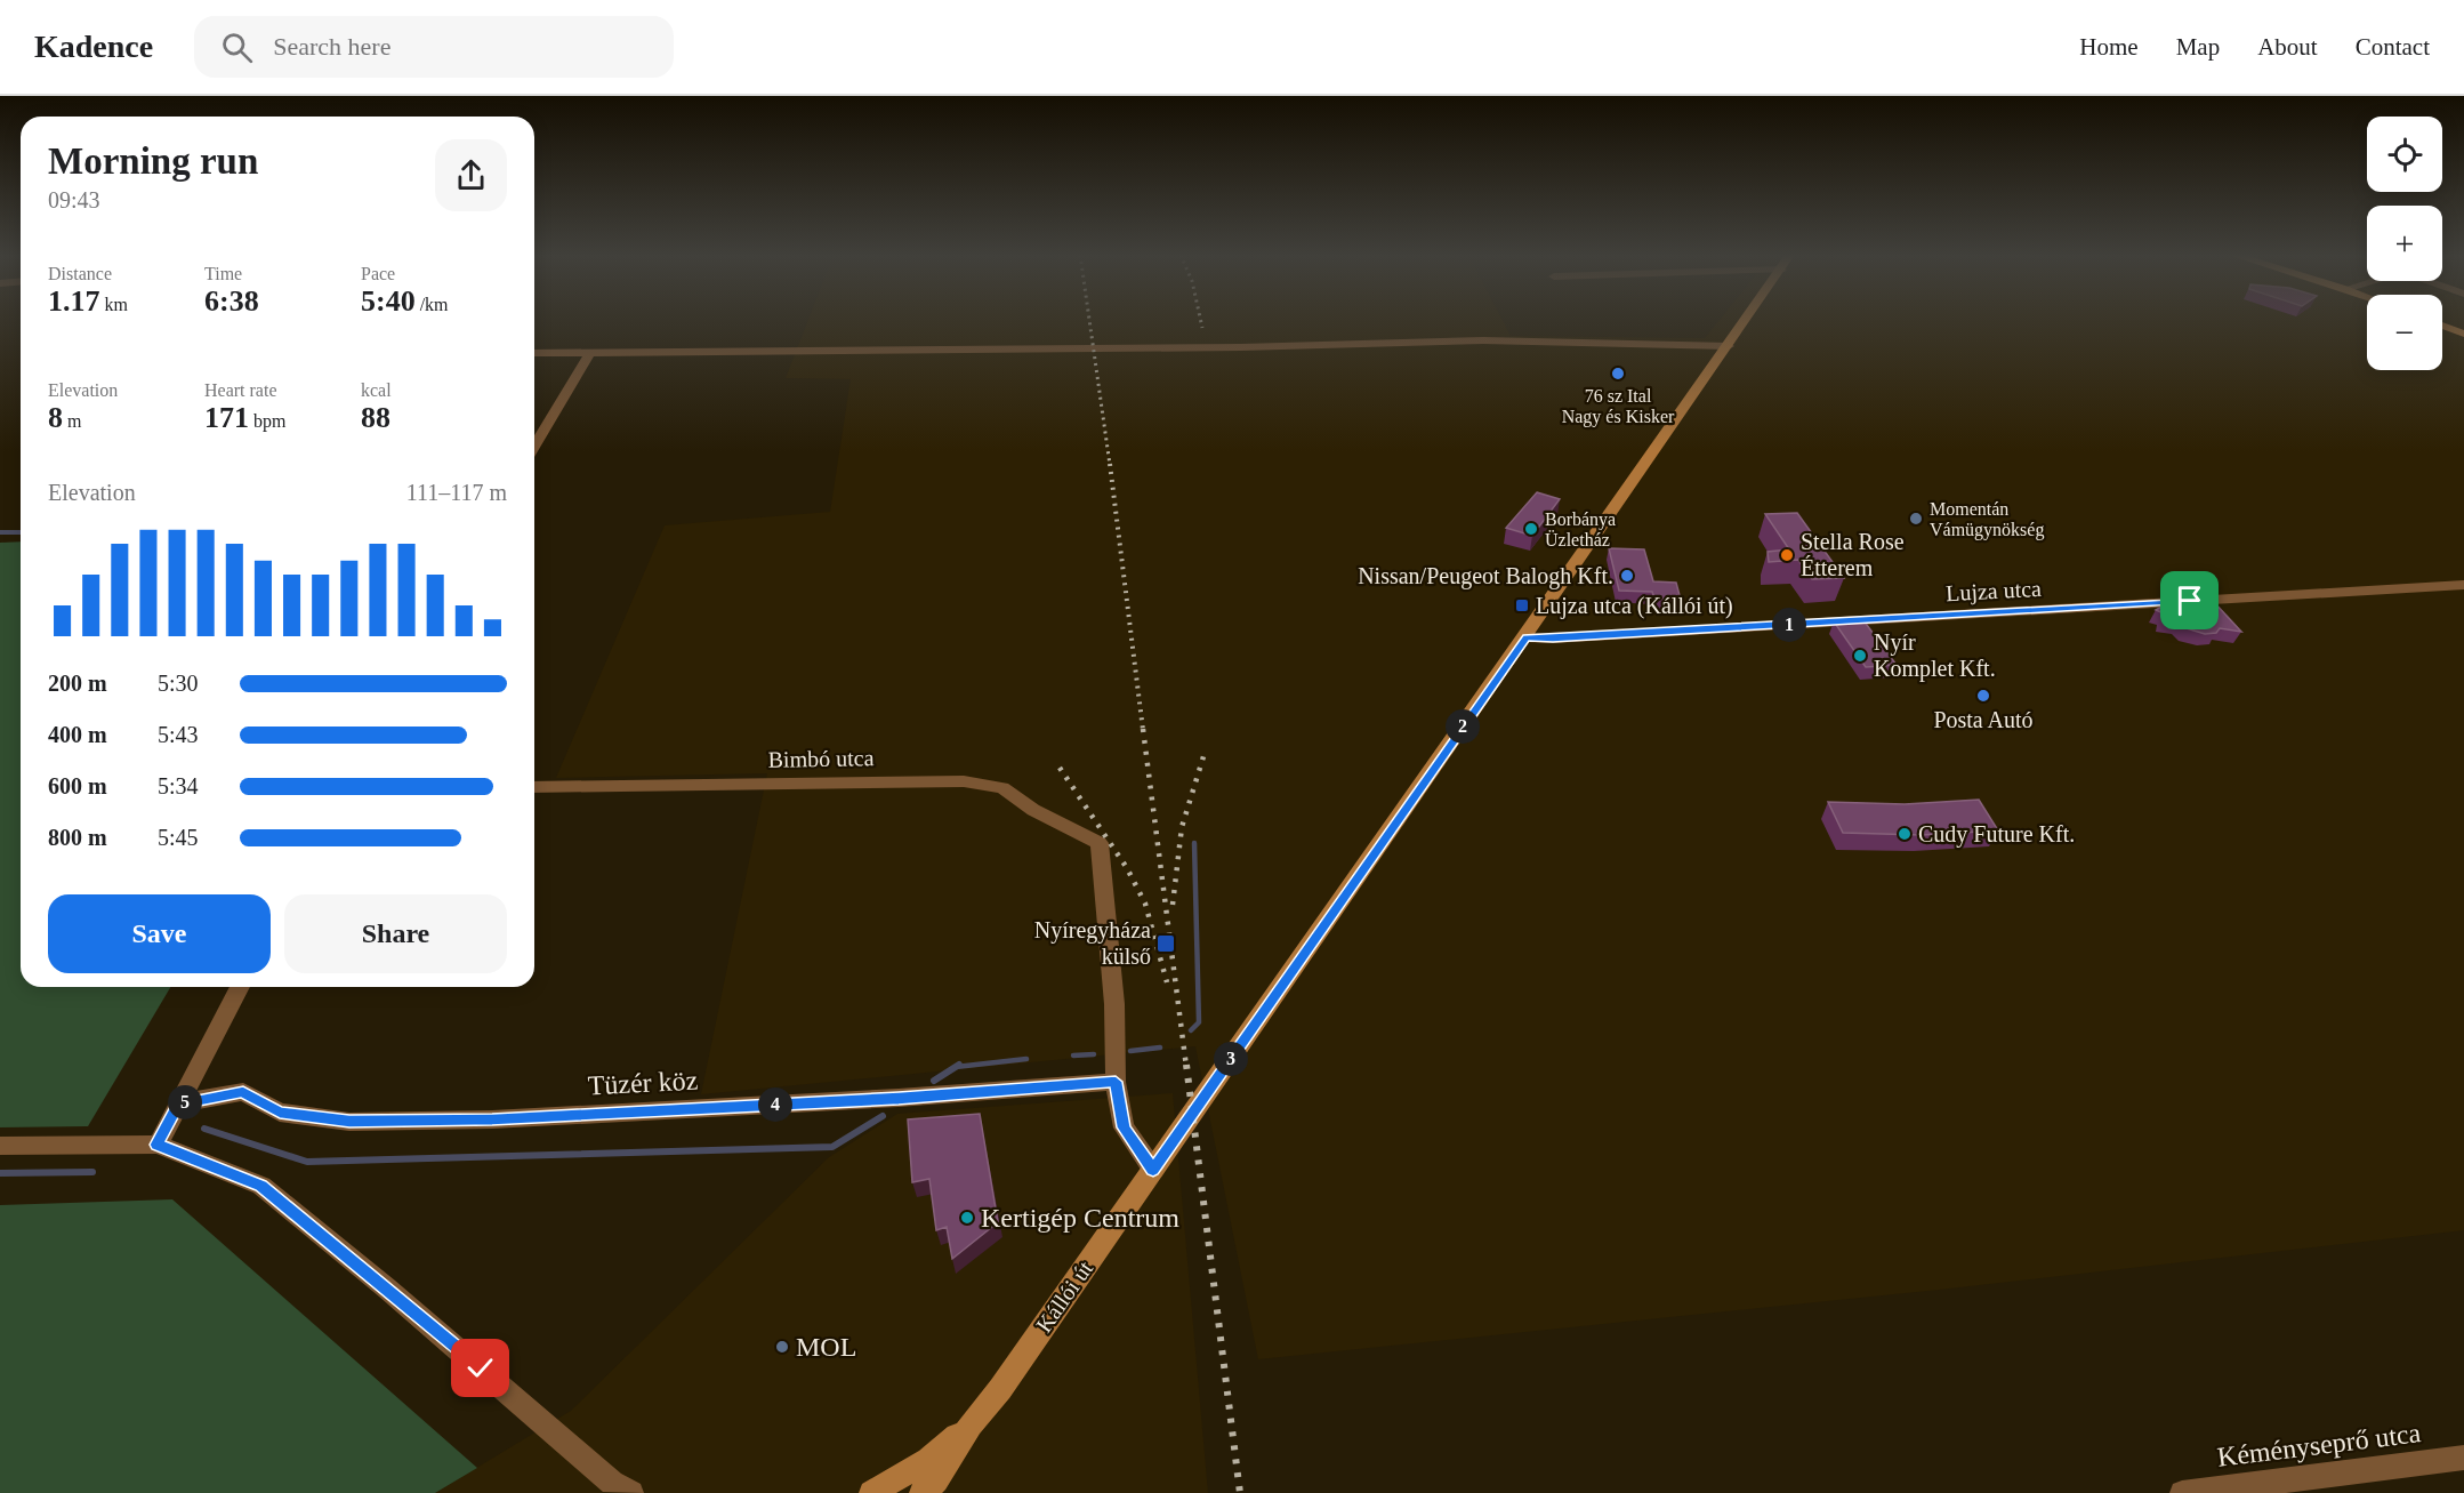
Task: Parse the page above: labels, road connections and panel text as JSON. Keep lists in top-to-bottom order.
{
  "streets": {
    "main road": ["Kállói út"],
    "street": [
      "Lujza utca",
      "Bimbó utca",
      "Tüzér köz",
      "Kéményseprő utca"
    ]
  },
  "crossings": [
    ["Lujza utca", "Kállói út"],
    ["Bimbó utca", "Tüzér köz"]
  ],
  "places": {
    "other": [
      "76 sz Ital Nagy és Kisker",
      "Momentán Vámügynökség",
      "Borbánya Üzletház",
      "Stella Rose Étterem",
      "Nissan/Peugeot Balogh Kft.",
      "Nyír Komplet Kft.",
      "Posta Autó",
      "Cudy Future Kft.",
      "Kertigép Centrum",
      "MOL"
    ],
    "transit": ["Lujza utca (Kállói út)", "Nyíregyháza külső"]
  },
  "page": {
    "header": "Kadence",
    "search": "Search here",
    "nav": [
      "Home",
      "Map",
      "About",
      "Contact"
    ],
    "map_buttons": ["+", "−"],
    "heading": ["Morning run", "09:43"],
    "stats": [
      ["Distance", "1.17 km"],
      ["Time", "6:38"],
      ["Pace", "5:40 /km"],
      ["Elevation", "8 m"],
      ["Heart rate", "171 bpm"],
      ["kcal", "88"]
    ],
    "chart": ["Elevation", "111–117 m"],
    "pins": [
      "1",
      "2",
      "3",
      "5",
      "4"
    ],
    "list": [
      {
        "name": "200 m",
        "note": "5:30"
      },
      {
        "name": "400 m",
        "note": "5:43"
      },
      {
        "name": "600 m",
        "note": "5:34"
      },
      {
        "name": "800 m",
        "note": "5:45"
      }
    ],
    "buttons": ["Save", "Share"]
  }
}
